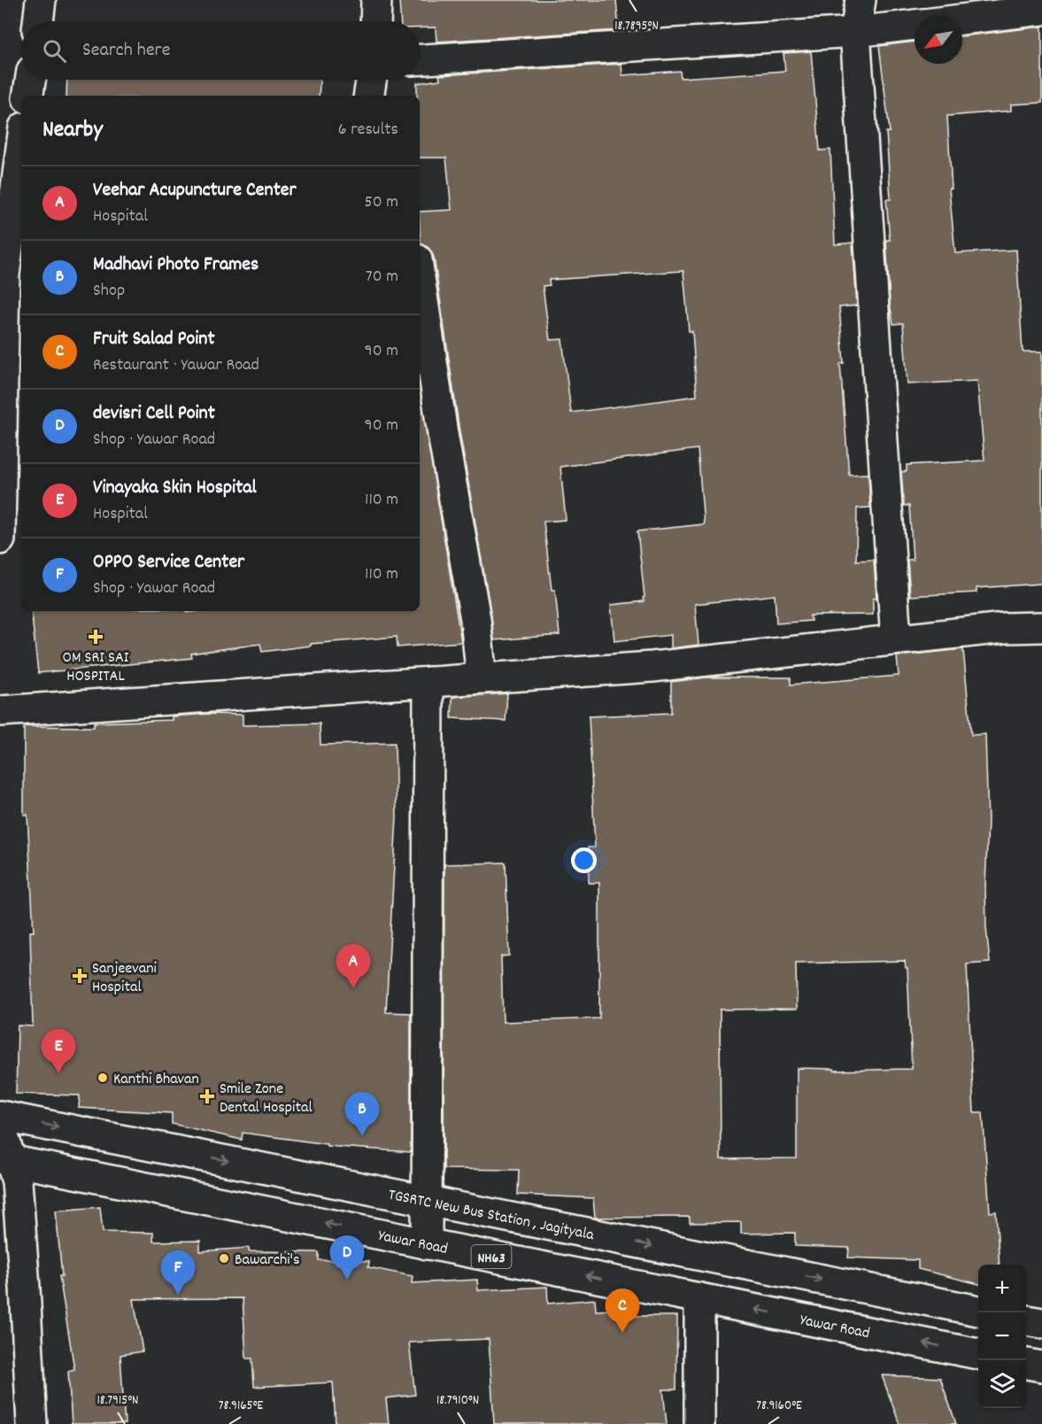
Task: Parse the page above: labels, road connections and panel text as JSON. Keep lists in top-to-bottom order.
{
  "streets": {
    "main road": ["TGSRTC New Bus Station , Jagityala", "Yawar Road", "NH63"]
  },
  "one_way": ["TGSRTC New Bus Station , Jagityala", "Yawar Road"],
  "places": {
    "health": ["OM SRI SAI HOSPITAL", "Sanjeevani Hospital", "Smile Zone Dental Hospital"],
    "other": ["Kanthi Bhavan", "Bawarchi's"]
  },
  "north": "bottom left",
  "page": {
    "search": "Search here",
    "heading": ["Nearby", "6 results"],
    "list": [
      {
        "mark": "A",
        "name": "Veehar Acupuncture Center",
        "note": "Hospital",
        "value": "50 m"
      },
      {
        "mark": "B",
        "name": "Madhavi Photo Frames",
        "note": "Shop",
        "value": "70 m"
      },
      {
        "mark": "C",
        "name": "Fruit Salad Point",
        "note": "Restaurant · Yawar Road",
        "value": "90 m"
      },
      {
        "mark": "D",
        "name": "devisri Cell Point",
        "note": "Shop · Yawar Road",
        "value": "90 m"
      },
      {
        "mark": "E",
        "name": "Vinayaka Skin Hospital",
        "note": "Hospital",
        "value": "110 m"
      },
      {
        "mark": "F",
        "name": "OPPO Service Center",
        "note": "Shop · Yawar Road",
        "value": "110 m"
      }
    ],
    "pins": [
      "A",
      "E",
      "B",
      "D",
      "F",
      "C"
    ],
    "map_buttons": ["+", "−"]
  },
  "coordinates": [
    "18.7895°N",
    "18.7915°N",
    "18.7910°N",
    "78.9165°E",
    "78.9160°E"
  ]
}
